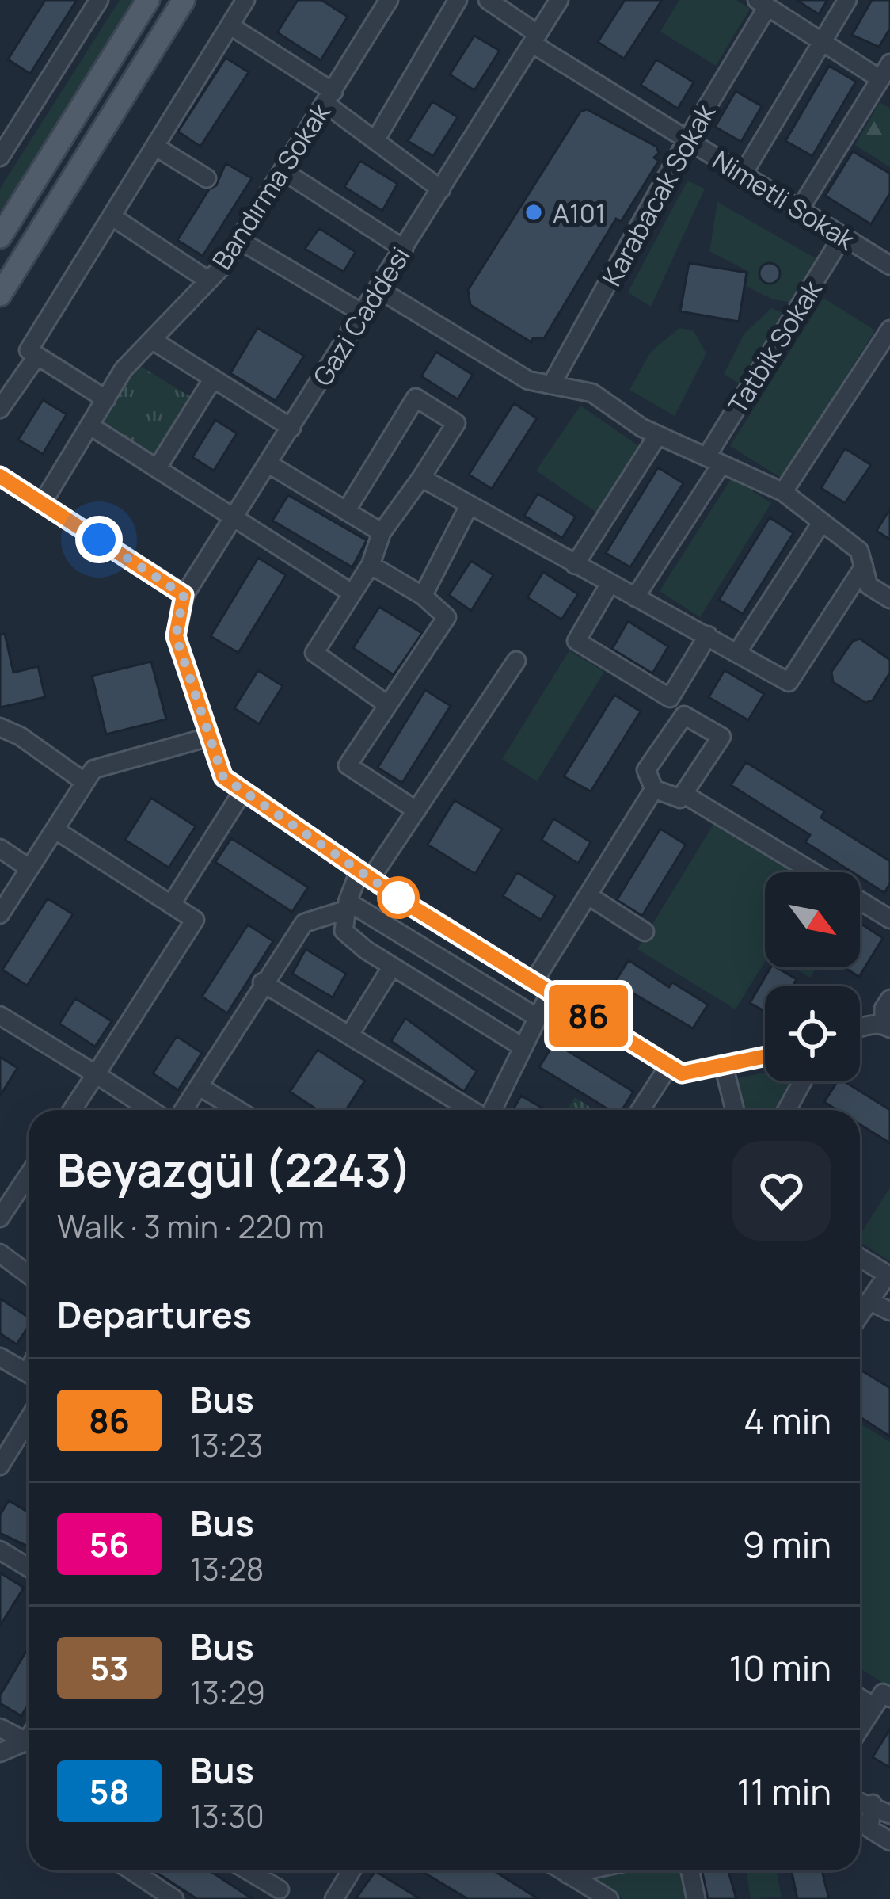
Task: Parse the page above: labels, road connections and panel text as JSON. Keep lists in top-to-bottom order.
{
  "streets": {
    "street": [
      "Bandırma Sokak",
      "Karabacak Sokak",
      "Nimetli Sokak",
      "Gazi Caddesi",
      "Tatbik Sokak"
    ]
  },
  "crossings": [
    ["Karabacak Sokak", "Nimetli Sokak"],
    ["Nimetli Sokak", "Gazi Caddesi"],
    ["Nimetli Sokak", "Tatbik Sokak"]
  ],
  "places": ["A101"],
  "lines": ["bus line 86"],
  "north": "bottom right",
  "page": {
    "on_map": "86",
    "heading": [
      ["Beyazgül (2243)", "Walk · 3 min · 220 m"],
      "Departures"
    ],
    "list": [
      {
        "mark": "86",
        "name": "Bus",
        "note": "13:23",
        "value": "4 min"
      },
      {
        "mark": "56",
        "name": "Bus",
        "note": "13:28",
        "value": "9 min"
      },
      {
        "mark": "53",
        "name": "Bus",
        "note": "13:29",
        "value": "10 min"
      },
      {
        "mark": "58",
        "name": "Bus",
        "note": "13:30",
        "value": "11 min"
      }
    ]
  }
}
